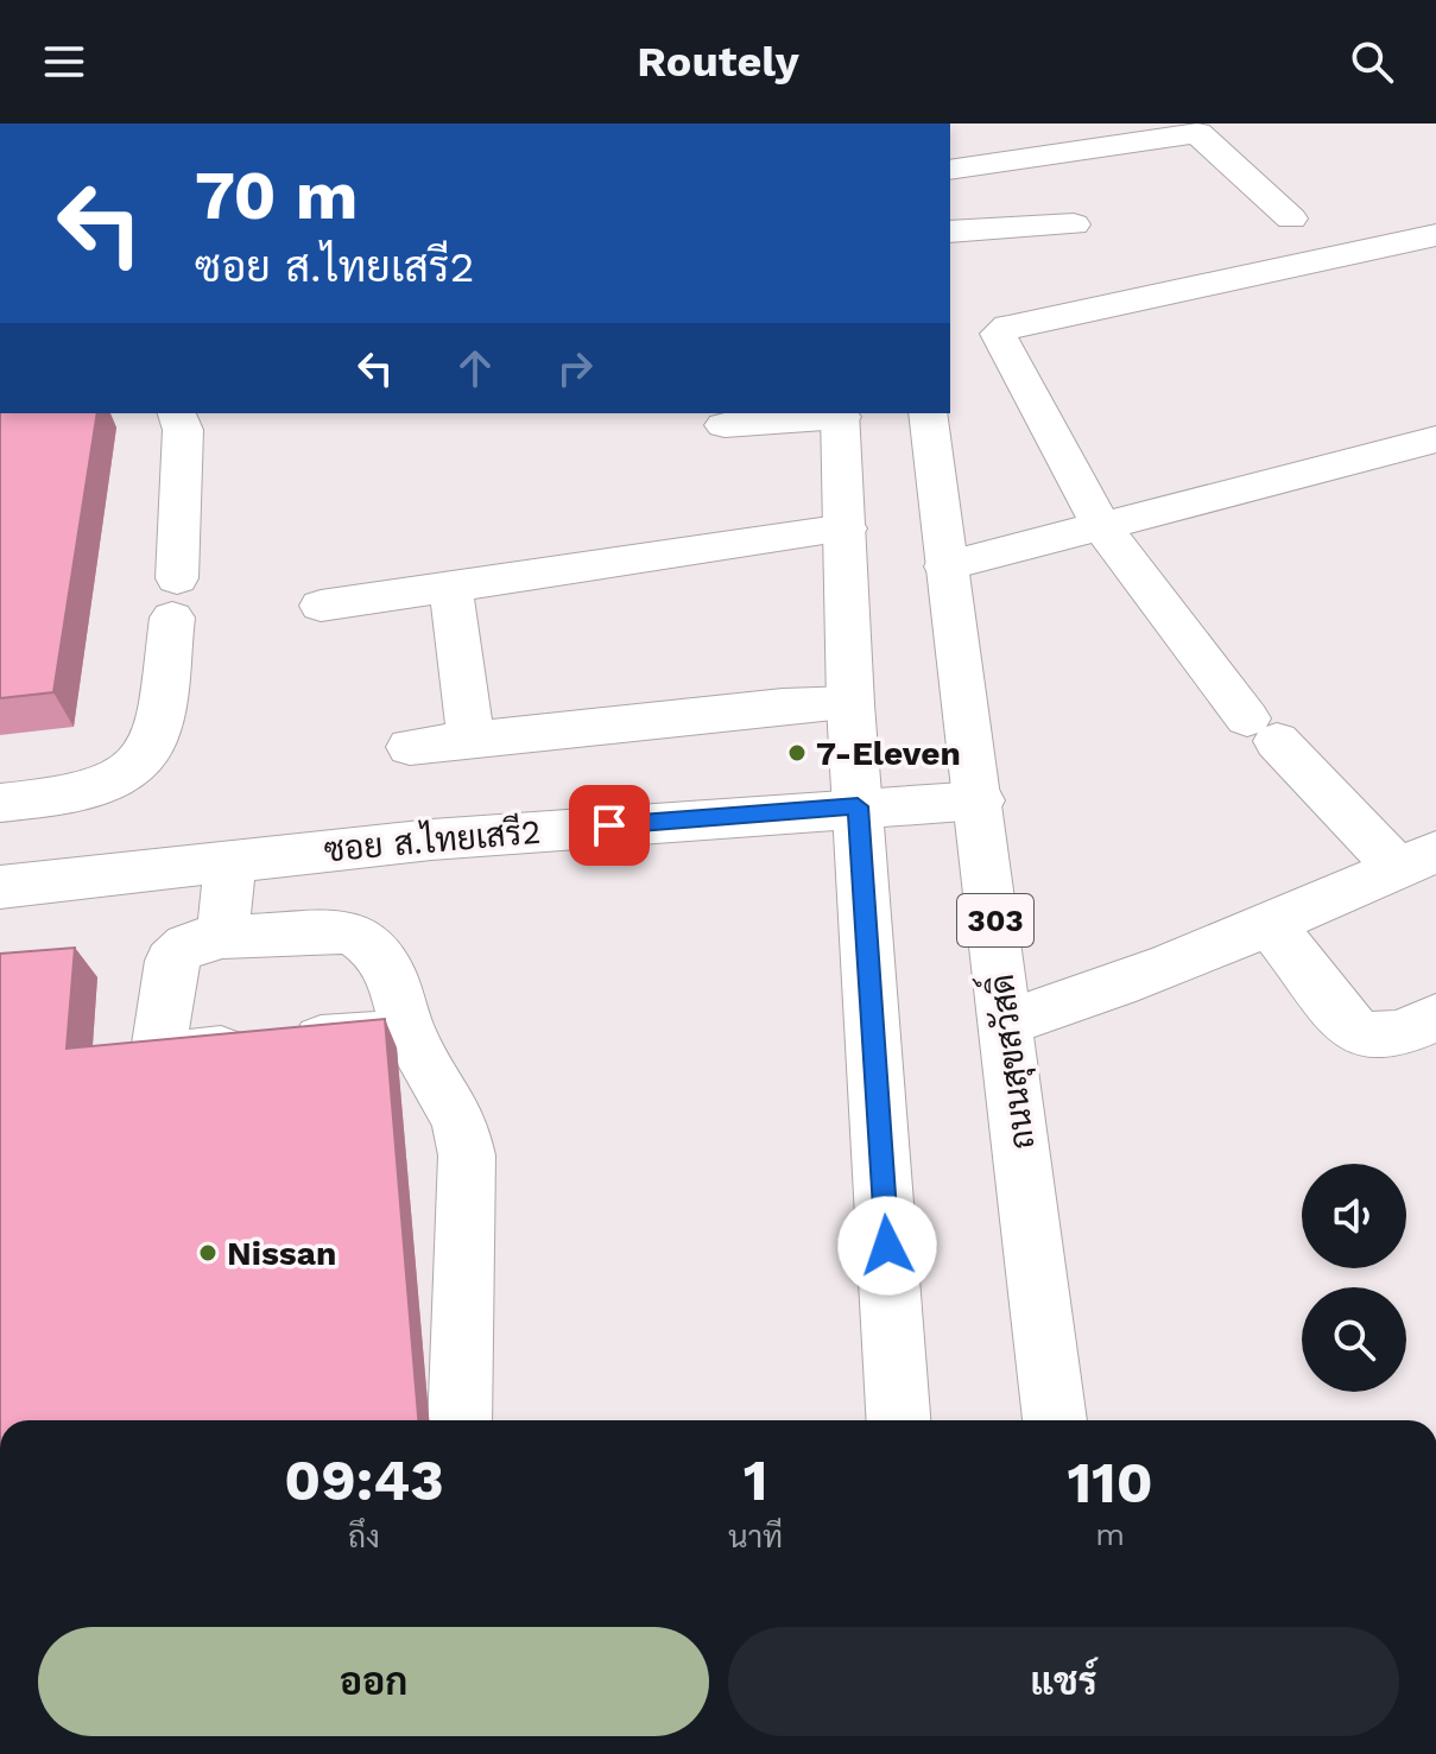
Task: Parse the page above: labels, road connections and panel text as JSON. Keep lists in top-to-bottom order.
{
  "streets": {
    "street": ["ซอย ส.ไทยเสรี2", "303", "ถนนสุขสวัสดิ์"]
  },
  "crossings": [
    ["ซอย ส.ไทยเสรี2", "ถนนสุขสวัสดิ์"]
  ],
  "places": ["7-Eleven", "Nissan"],
  "page": {
    "header": "Routely",
    "turn": ["70 m", "ซอย ส.ไทยเสรี2"],
    "eta": [
      "09:43",
      "ถึง",
      "1",
      "นาที",
      "110",
      "m"
    ],
    "buttons": ["ออก", "แชร์"]
  }
}
